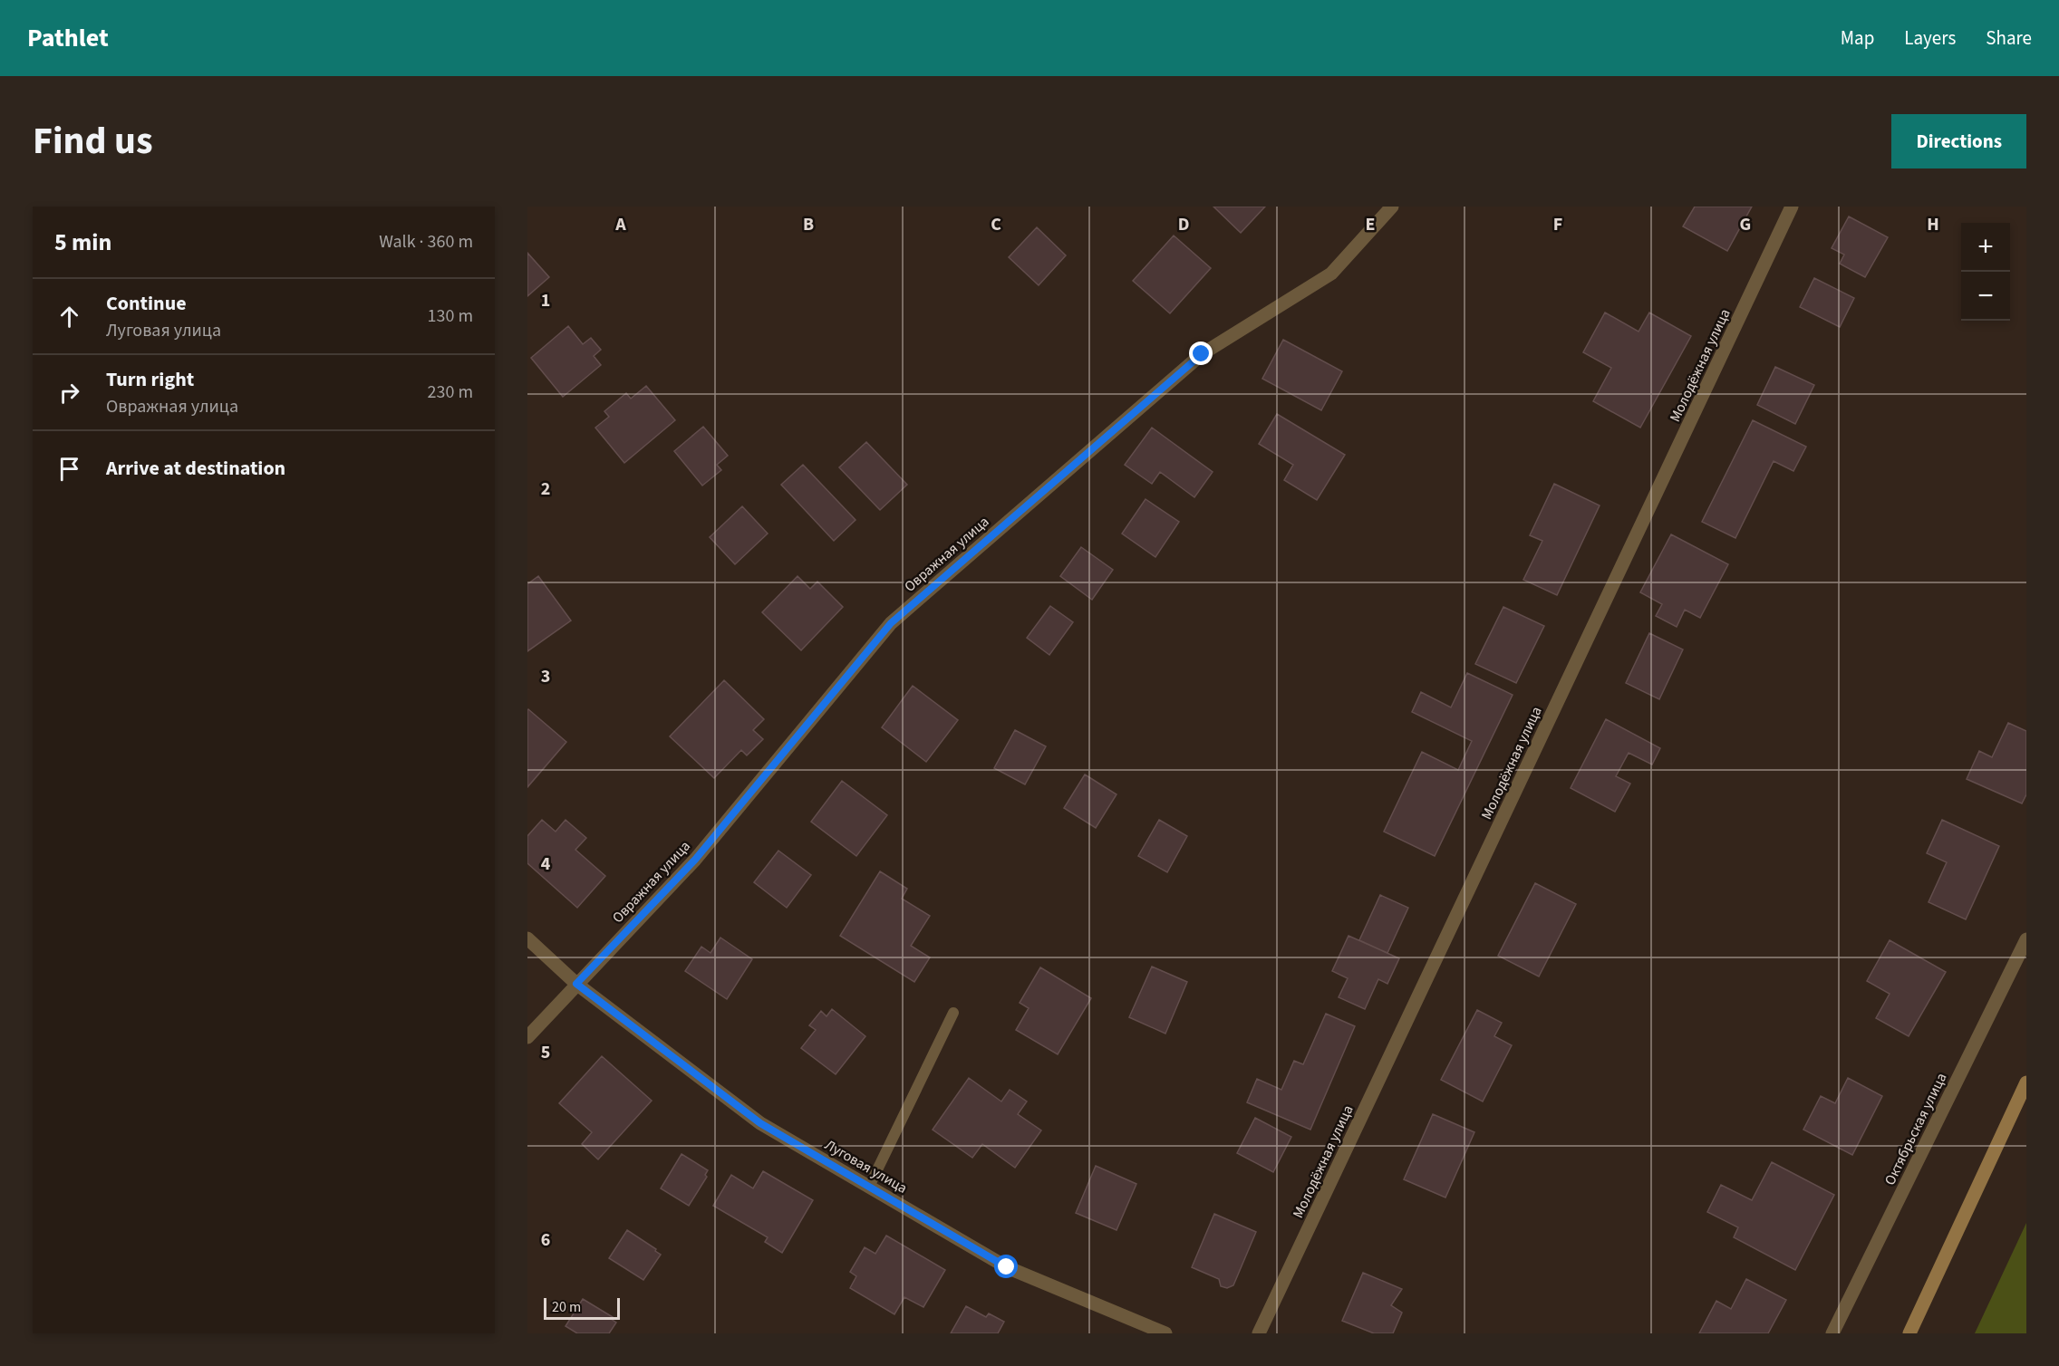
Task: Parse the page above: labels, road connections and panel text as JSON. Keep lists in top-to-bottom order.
{
  "streets": {
    "street": [
      "Молодёжная улица",
      "Овражная улица",
      "Октябрьская улица",
      "Луговая улица"
    ]
  },
  "crossings": [
    ["Овражная улица", "Луговая улица"]
  ],
  "scale_bar": "20 m",
  "page": {
    "header": "Pathlet",
    "nav": ["Map", "Layers", "Share"],
    "title": "Find us",
    "buttons": "Directions",
    "heading": ["5 min", "Walk · 360 m"],
    "map_buttons": ["+", "−"],
    "list": [
      ["Continue", "Луговая улица", "130 m"],
      ["Turn right", "Овражная улица", "230 m"],
      "Arrive at destination"
    ],
    "scale": "20 m"
  },
  "grid": {
    "columns": [
      "A",
      "B",
      "C",
      "D",
      "E",
      "F",
      "G",
      "H"
    ],
    "rows": [
      "1",
      "2",
      "3",
      "4",
      "5",
      "6"
    ]
  }
}
